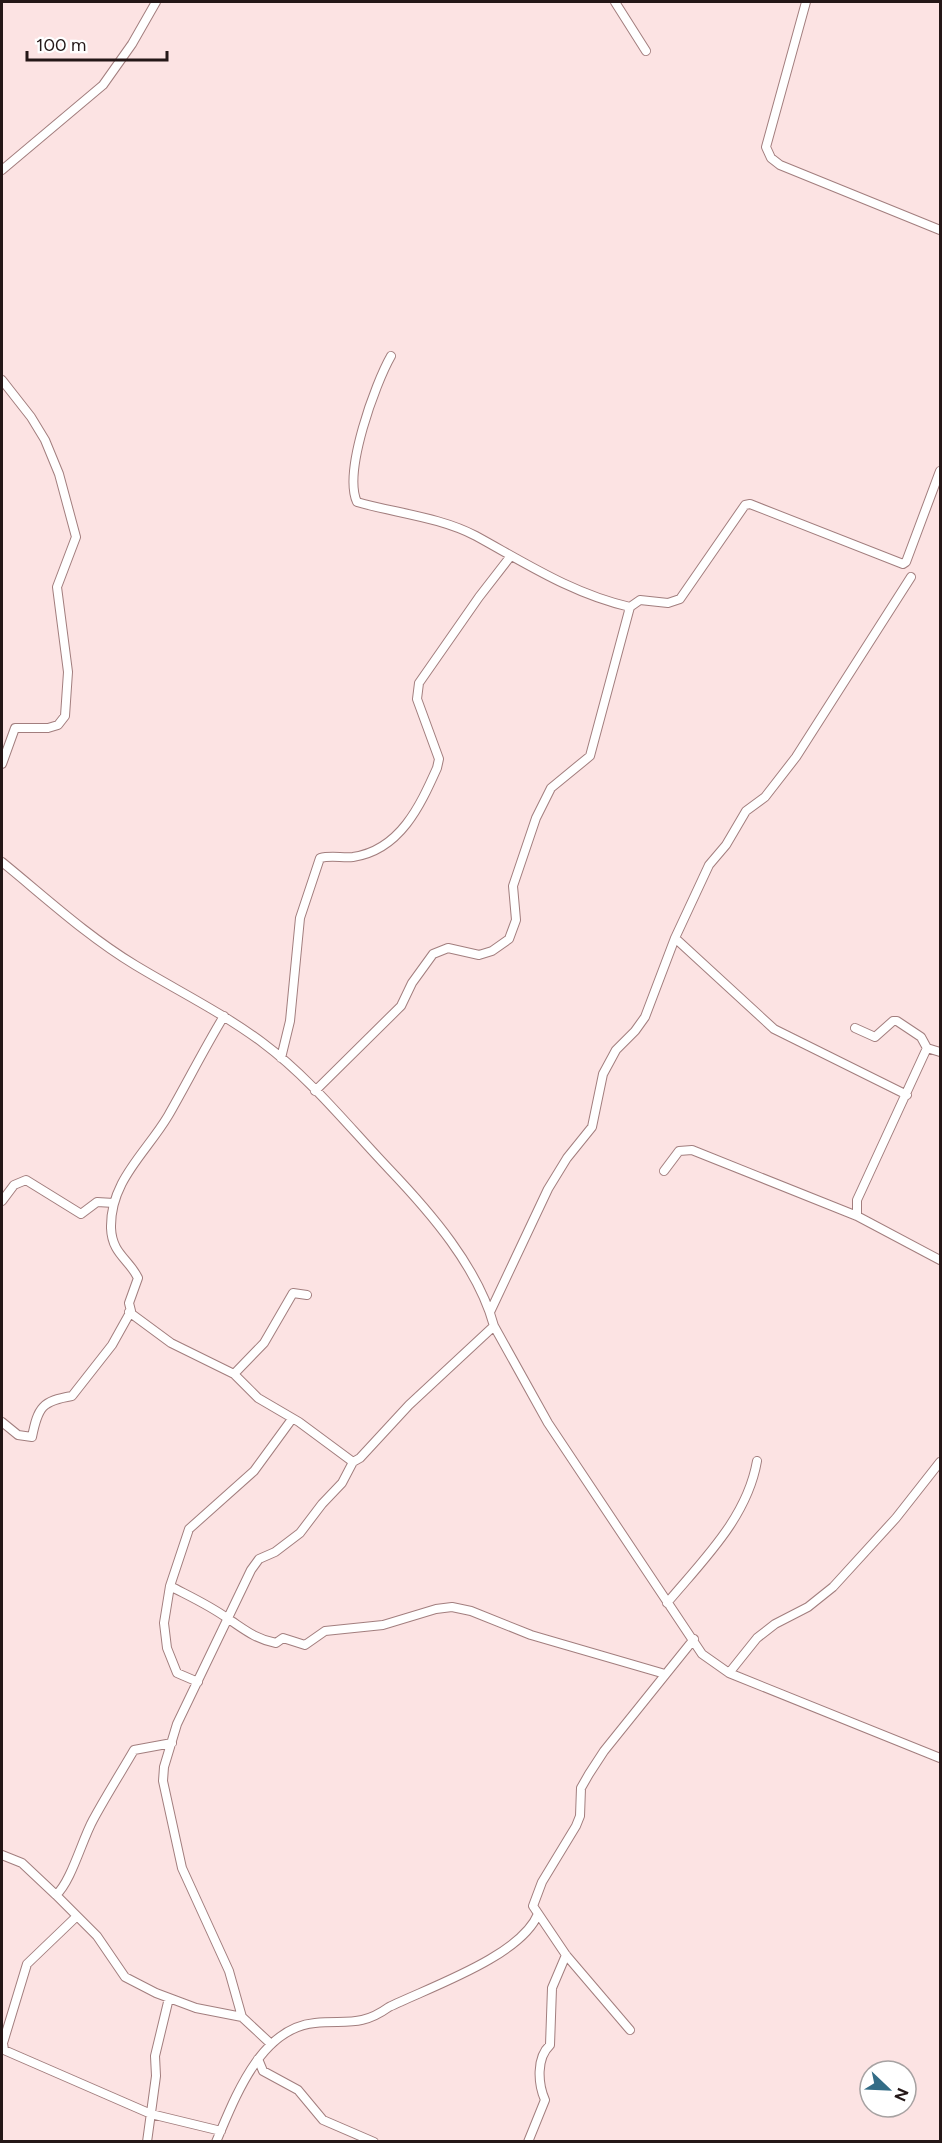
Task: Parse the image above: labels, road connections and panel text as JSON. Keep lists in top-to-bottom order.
{
  "scale_bar": "100 m",
  "north": "bottom right"
}
